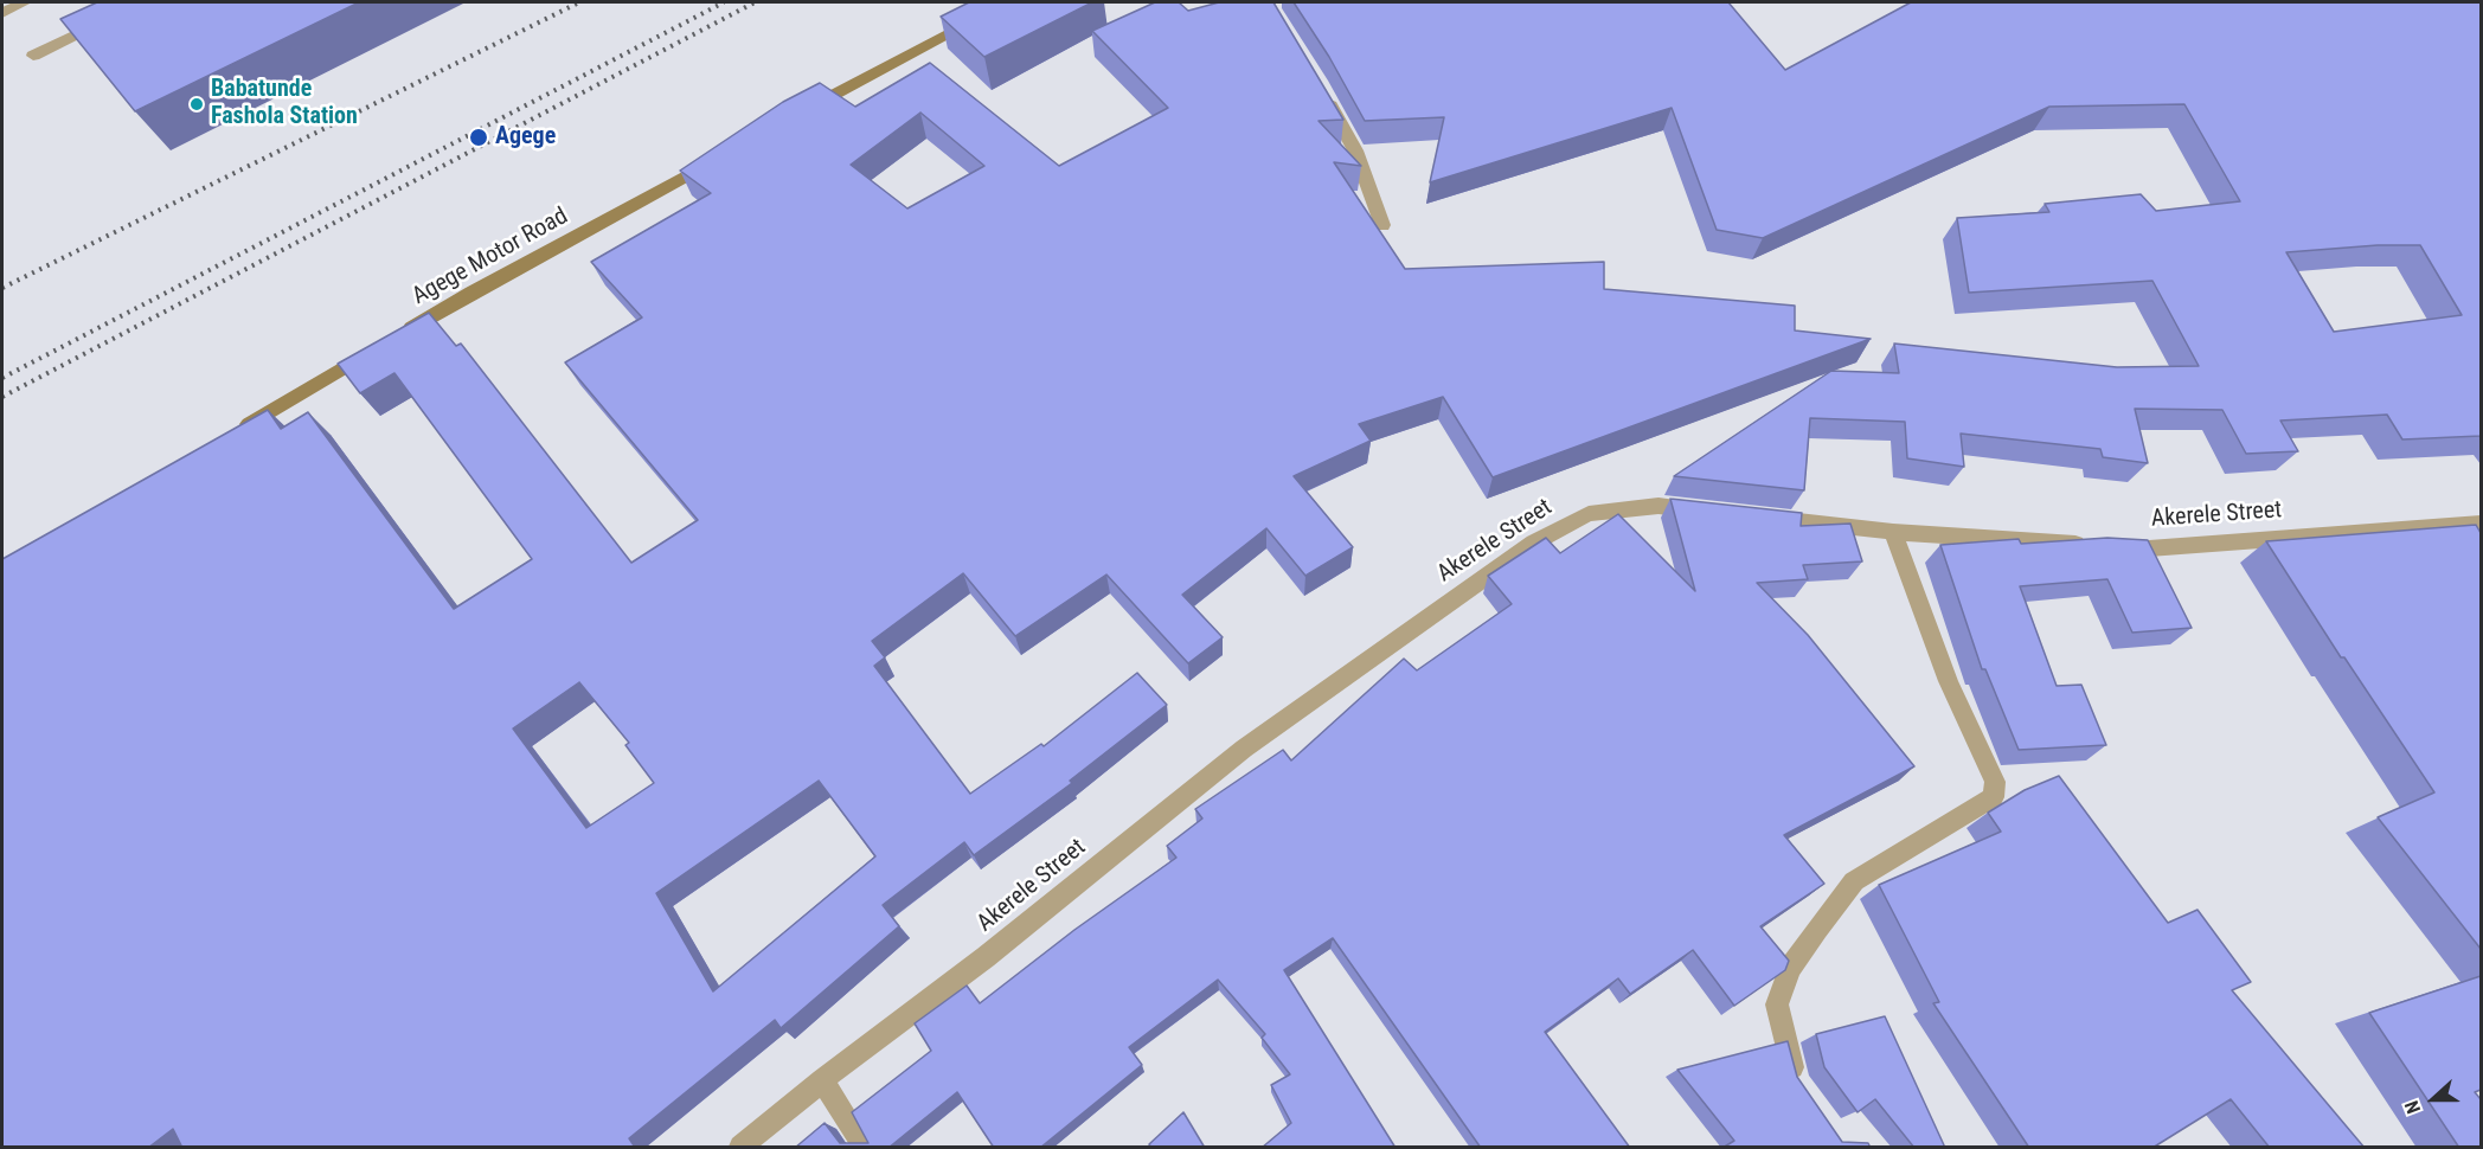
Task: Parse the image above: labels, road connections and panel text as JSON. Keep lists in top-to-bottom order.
{
  "streets": {
    "main road": ["Agege Motor Road"],
    "street": ["Akerele Street"]
  },
  "places": ["Babatunde Fashola Station", "Agege"],
  "north": "left"
}
